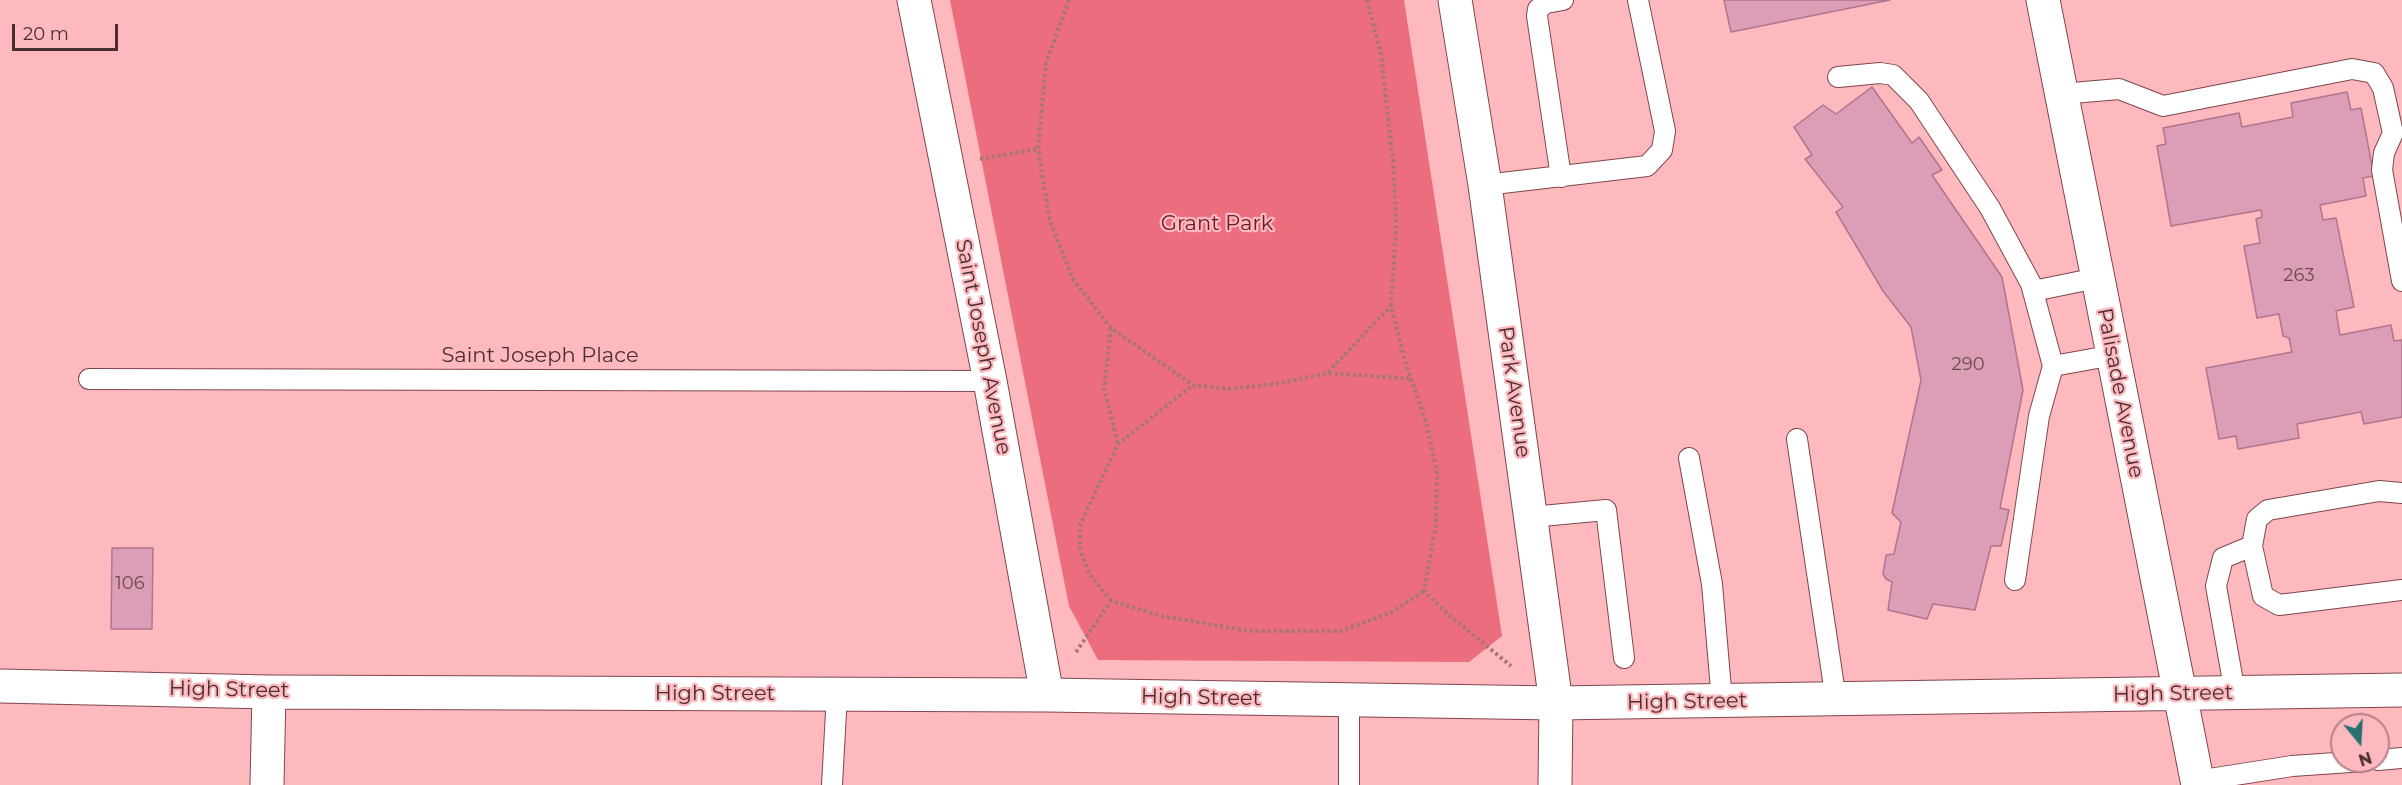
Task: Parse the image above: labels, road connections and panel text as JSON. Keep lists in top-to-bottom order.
{
  "streets": {
    "street": [
      "Saint Joseph Avenue",
      "Park Avenue",
      "Palisade Avenue",
      "High Street"
    ],
    "lane": ["Saint Joseph Place"]
  },
  "crossings": [
    ["Saint Joseph Avenue", "Saint Joseph Place"],
    ["Saint Joseph Avenue", "High Street"],
    ["Park Avenue", "High Street"],
    ["Palisade Avenue", "High Street"]
  ],
  "parks": ["Grant Park"],
  "house_numbers": ["263", "290", "106"],
  "scale_bar": "20 m",
  "north": "bottom"
}
